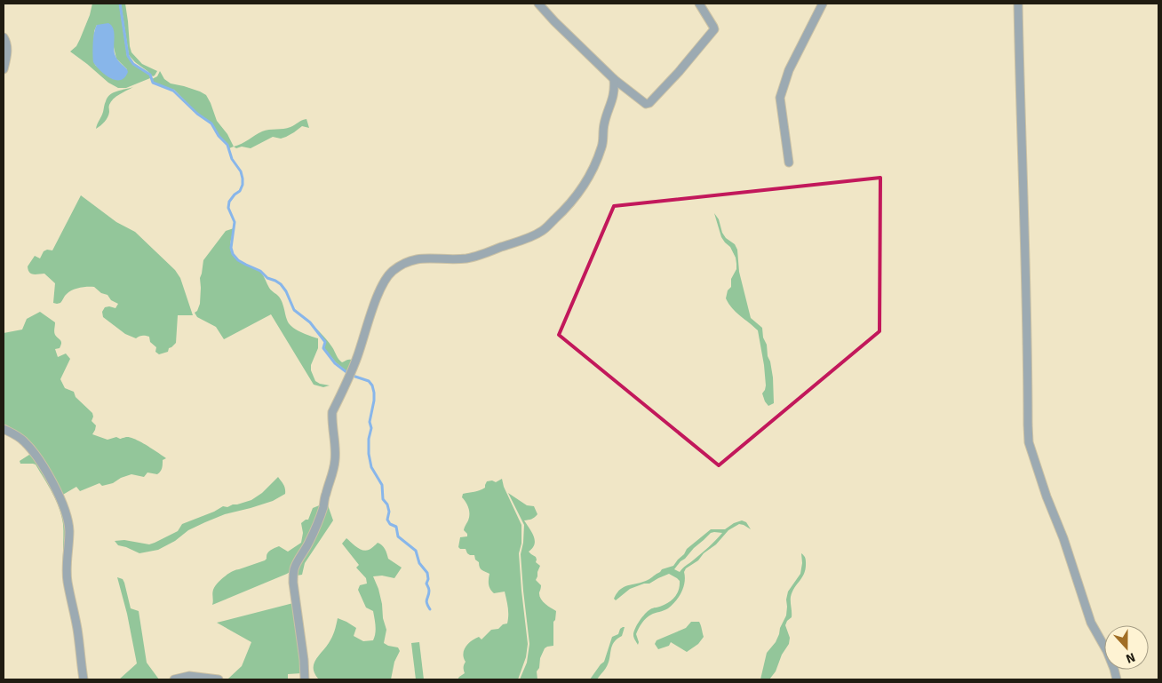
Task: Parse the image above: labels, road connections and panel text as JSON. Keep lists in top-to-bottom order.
{
  "north": "bottom"
}
